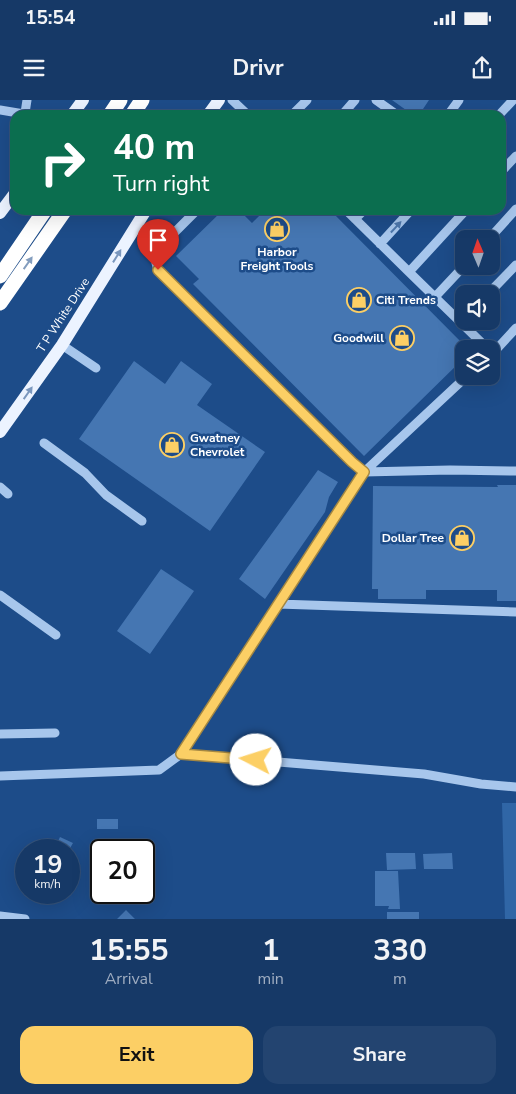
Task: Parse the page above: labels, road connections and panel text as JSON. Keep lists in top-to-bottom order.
{
  "streets": {
    "main road": ["T P White Drive"]
  },
  "one_way": ["T P White Drive"],
  "places": {
    "shop": [
      "Harbor Freight Tools",
      "Citi Trends",
      "Goodwill",
      "Gwatney Chevrolet",
      "Dollar Tree"
    ]
  },
  "north": "top",
  "page": {
    "status": "15:54",
    "header": "Drivr",
    "turn": ["40 m", "Turn right"],
    "speed": "19 km/h",
    "limit": "20",
    "eta": [
      "15:55",
      "Arrival",
      "1",
      "min",
      "330",
      "m"
    ],
    "buttons": ["Exit", "Share"]
  }
}
